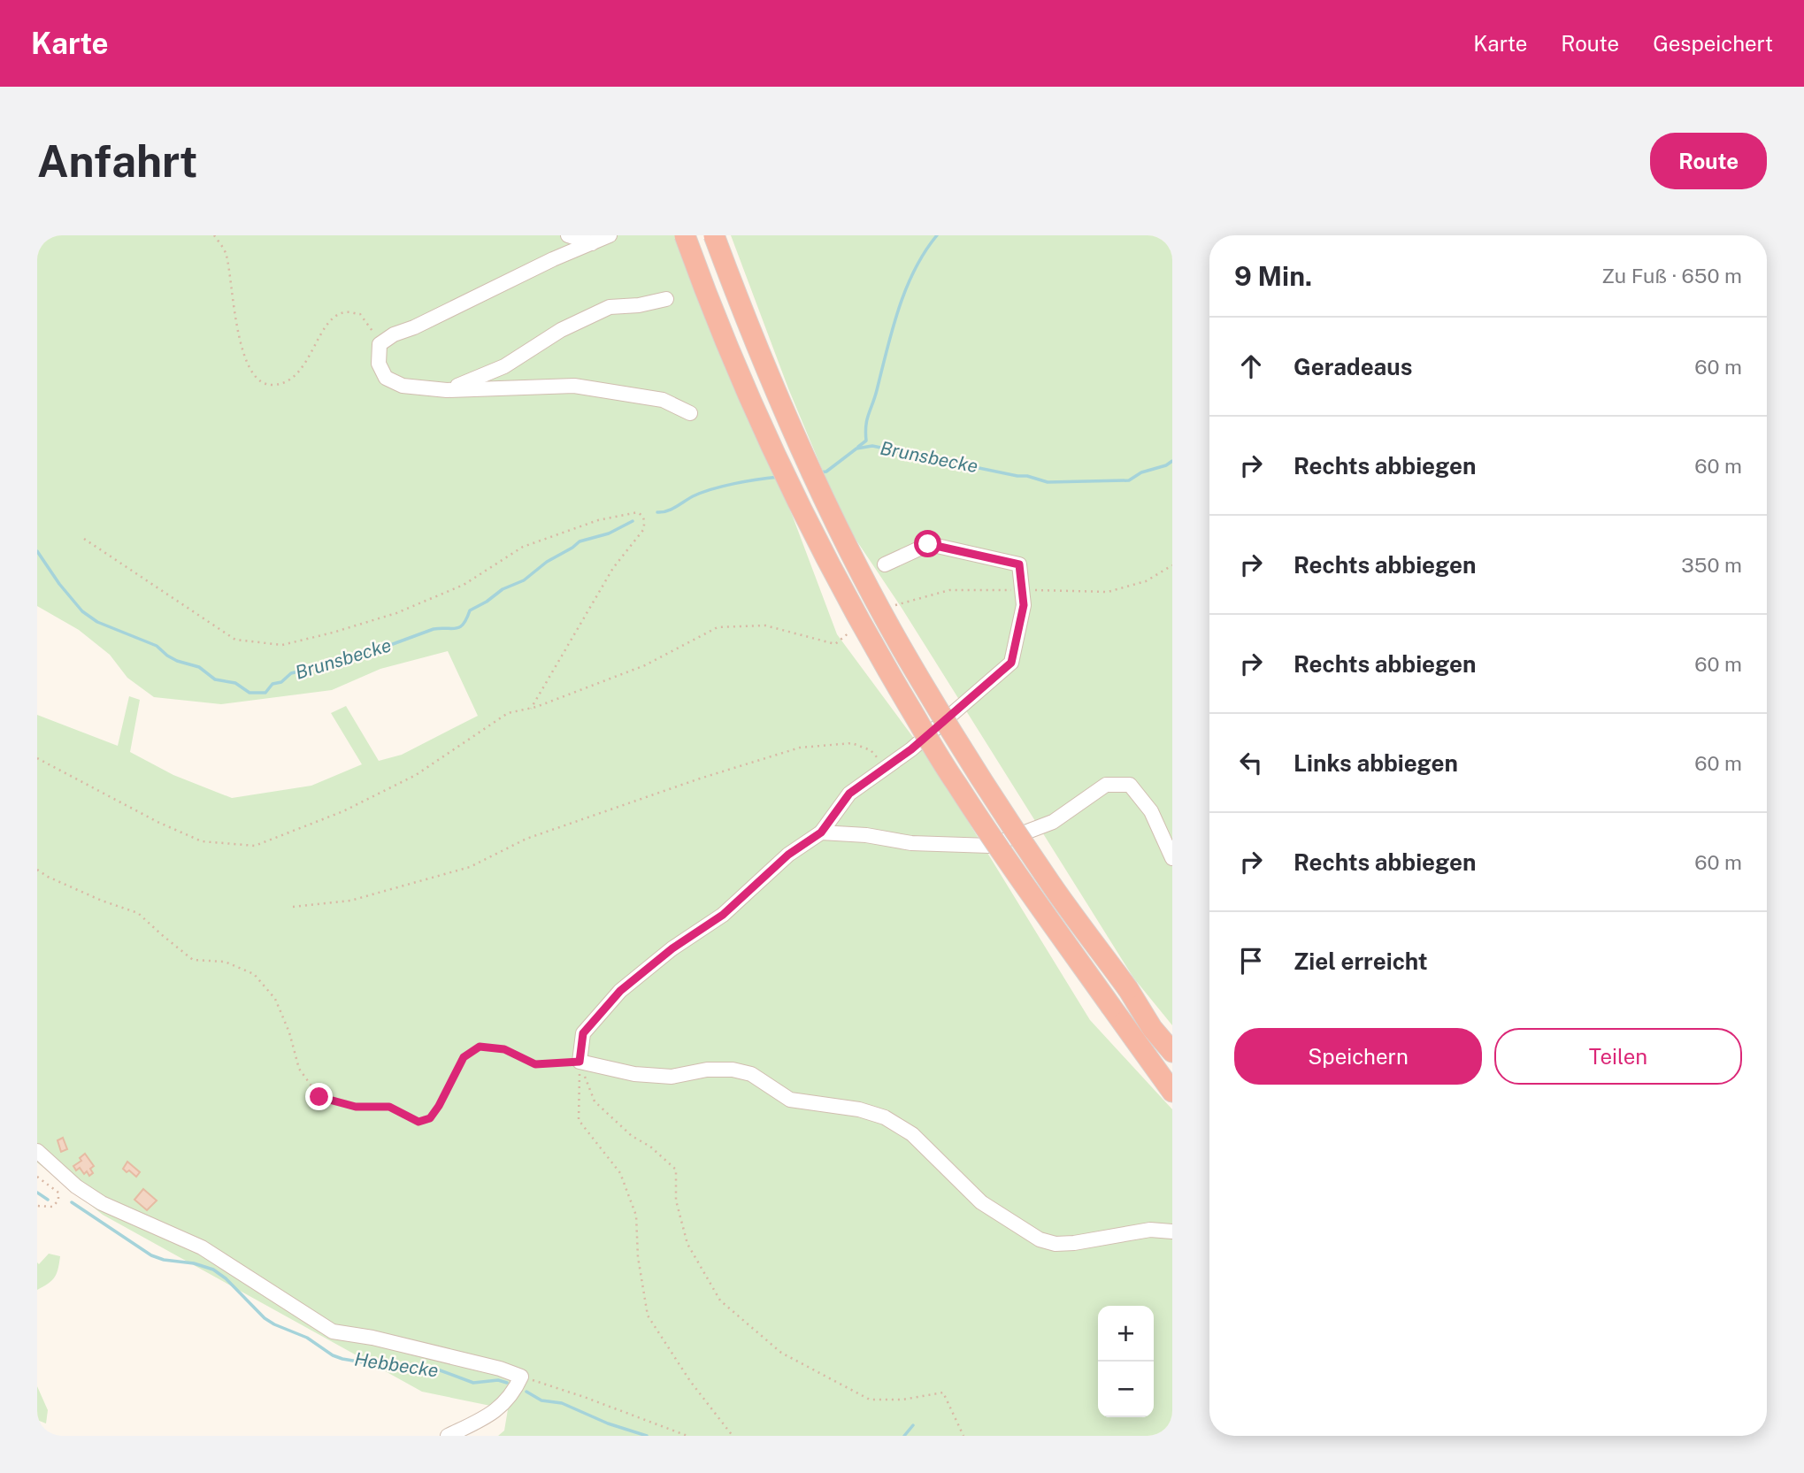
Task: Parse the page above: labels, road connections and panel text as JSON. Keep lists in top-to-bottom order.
{
  "water": ["Brunsbecke", "Hebbecke"],
  "page": {
    "header": "Karte",
    "nav": ["Karte", "Route", "Gespeichert"],
    "buttons": [
      "Route",
      ["Speichern", "Teilen"]
    ],
    "title": "Anfahrt",
    "heading": ["9 Min.", "Zu Fuß · 650 m"],
    "list": [
      ["Geradeaus", "60 m"],
      ["Rechts abbiegen", "60 m"],
      ["Rechts abbiegen", "350 m"],
      ["Rechts abbiegen", "60 m"],
      ["Links abbiegen", "60 m"],
      ["Rechts abbiegen", "60 m"],
      "Ziel erreicht"
    ],
    "map_buttons": ["+", "−"]
  }
}
